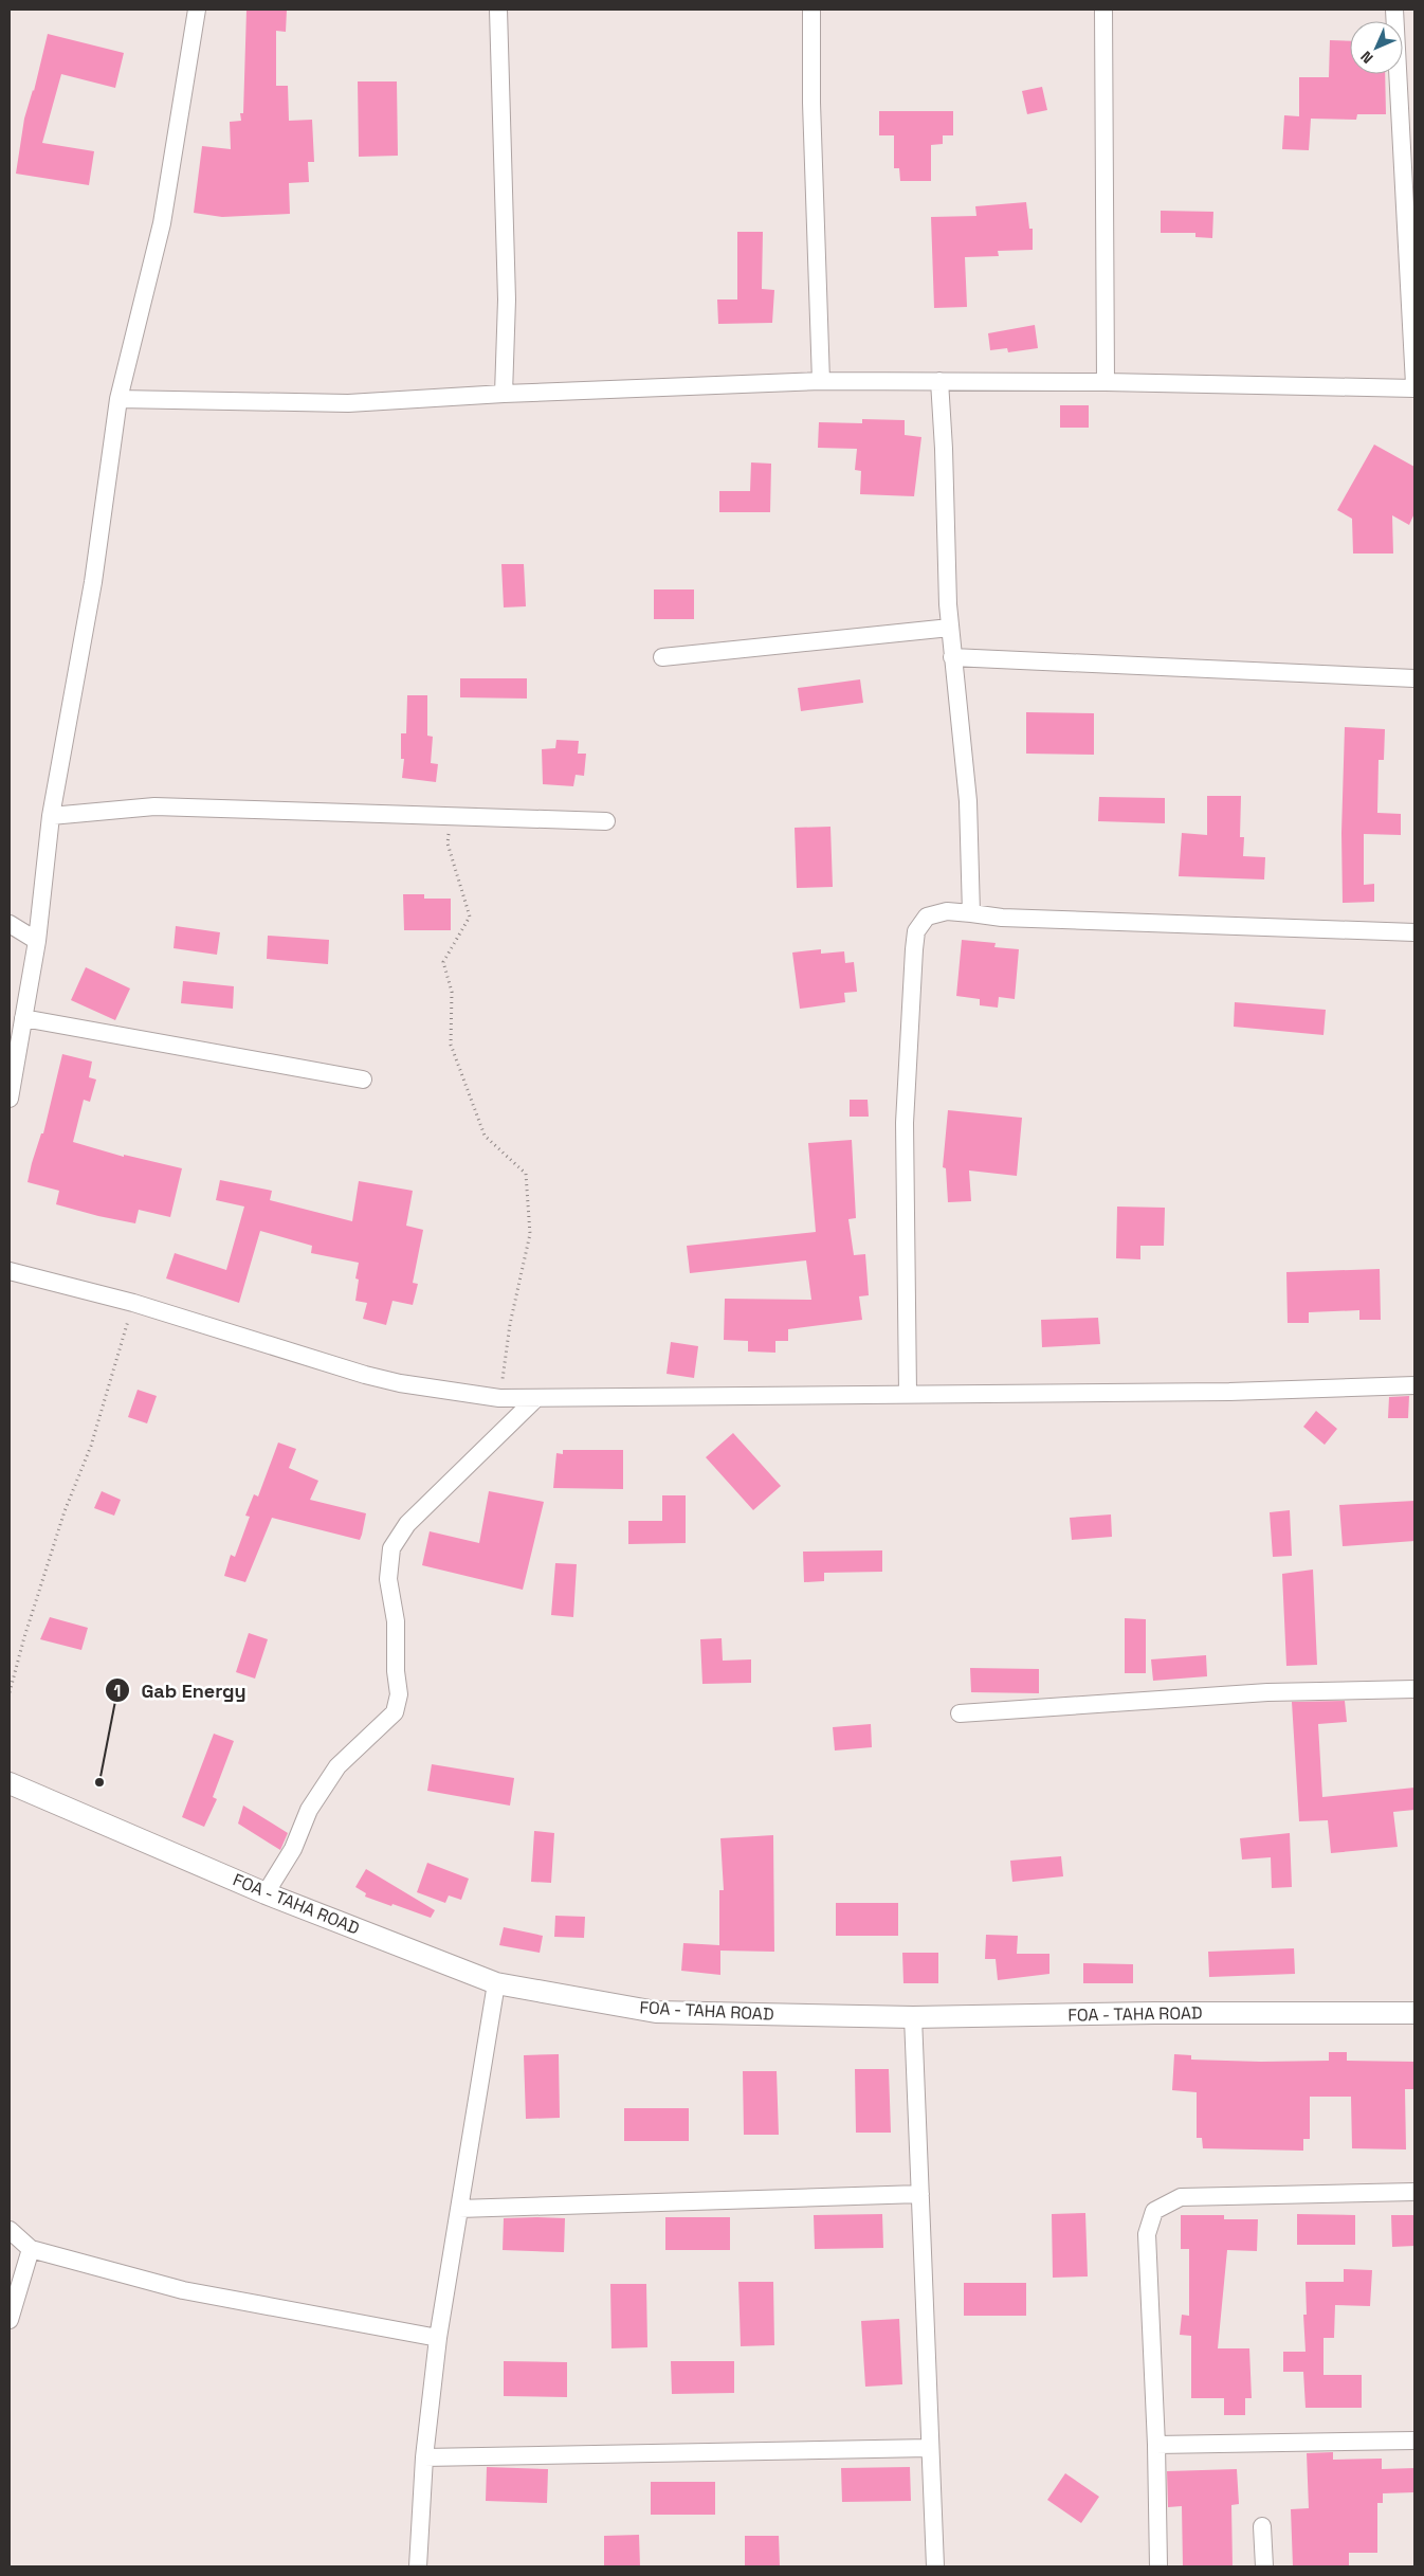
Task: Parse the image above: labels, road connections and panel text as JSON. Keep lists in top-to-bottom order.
{
  "streets": {
    "street": ["FOA - TAHA ROAD"]
  },
  "places": ["Gab Energy"],
  "north": "bottom left"
}
